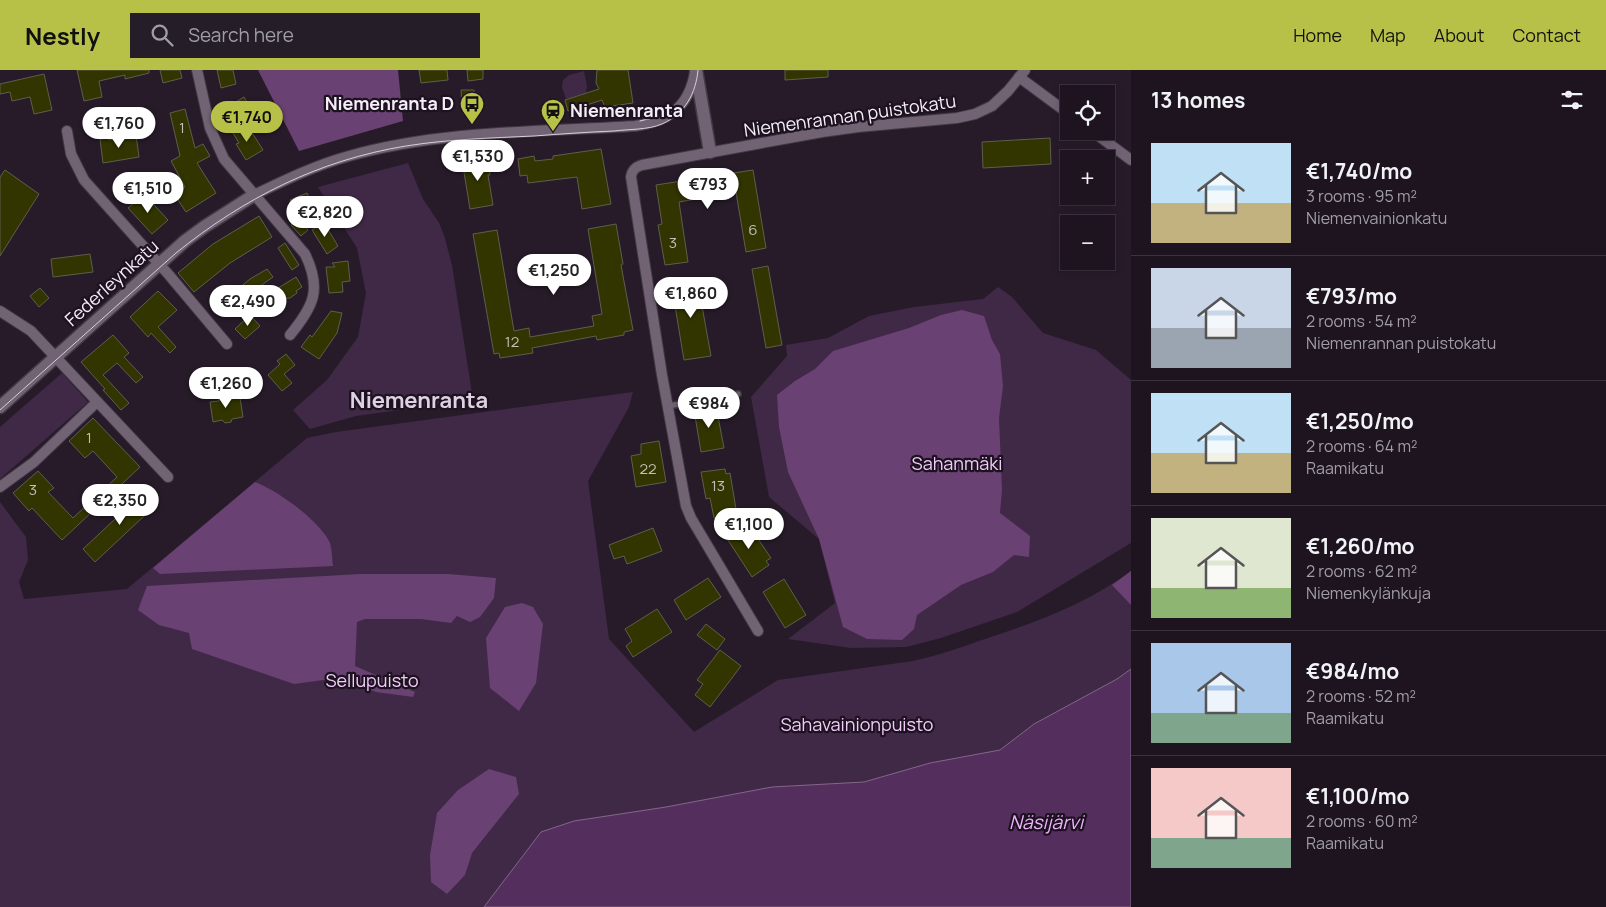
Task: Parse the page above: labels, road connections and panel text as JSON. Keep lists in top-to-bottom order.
{
  "streets": {
    "street": ["Niemenrannan puistokatu", "Federleynkatu"]
  },
  "districts": ["Niemenranta"],
  "water": ["Näsijärvi"],
  "parks": ["Sahanmäki", "Sellupuisto", "Sahavainionpuisto"],
  "places": {
    "bus stop": ["Niemenranta D"],
    "station": ["Niemenranta"]
  },
  "house_numbers": [
    "1",
    "6",
    "3",
    "12",
    "1",
    "22",
    "13",
    "3"
  ],
  "page": {
    "header": "Nestly",
    "search": "Search here",
    "nav": [
      "Home",
      "Map",
      "About",
      "Contact"
    ],
    "heading": "13 homes",
    "map_buttons": ["+", "−"],
    "price": [
      "€1,740",
      "€1,760",
      "€1,530",
      "€793",
      "€1,510",
      "€2,820",
      "€1,250",
      "€1,860",
      "€2,490",
      "€1,260",
      "€984",
      "€2,350",
      "€1,100"
    ],
    "list": [
      {
        "name": "€1,740/mo",
        "note": "3 rooms · 95 m² · Niemenvainionkatu"
      },
      {
        "name": "€793/mo",
        "note": "2 rooms · 54 m² · Niemenrannan puistokatu"
      },
      {
        "name": "€1,250/mo",
        "note": "2 rooms · 64 m² · Raamikatu"
      },
      {
        "name": "€1,260/mo",
        "note": "2 rooms · 62 m² · Niemenkylänkuja"
      },
      {
        "name": "€984/mo",
        "note": "2 rooms · 52 m² · Raamikatu"
      },
      {
        "name": "€1,100/mo",
        "note": "2 rooms · 60 m² · Raamikatu"
      }
    ]
  }
}
